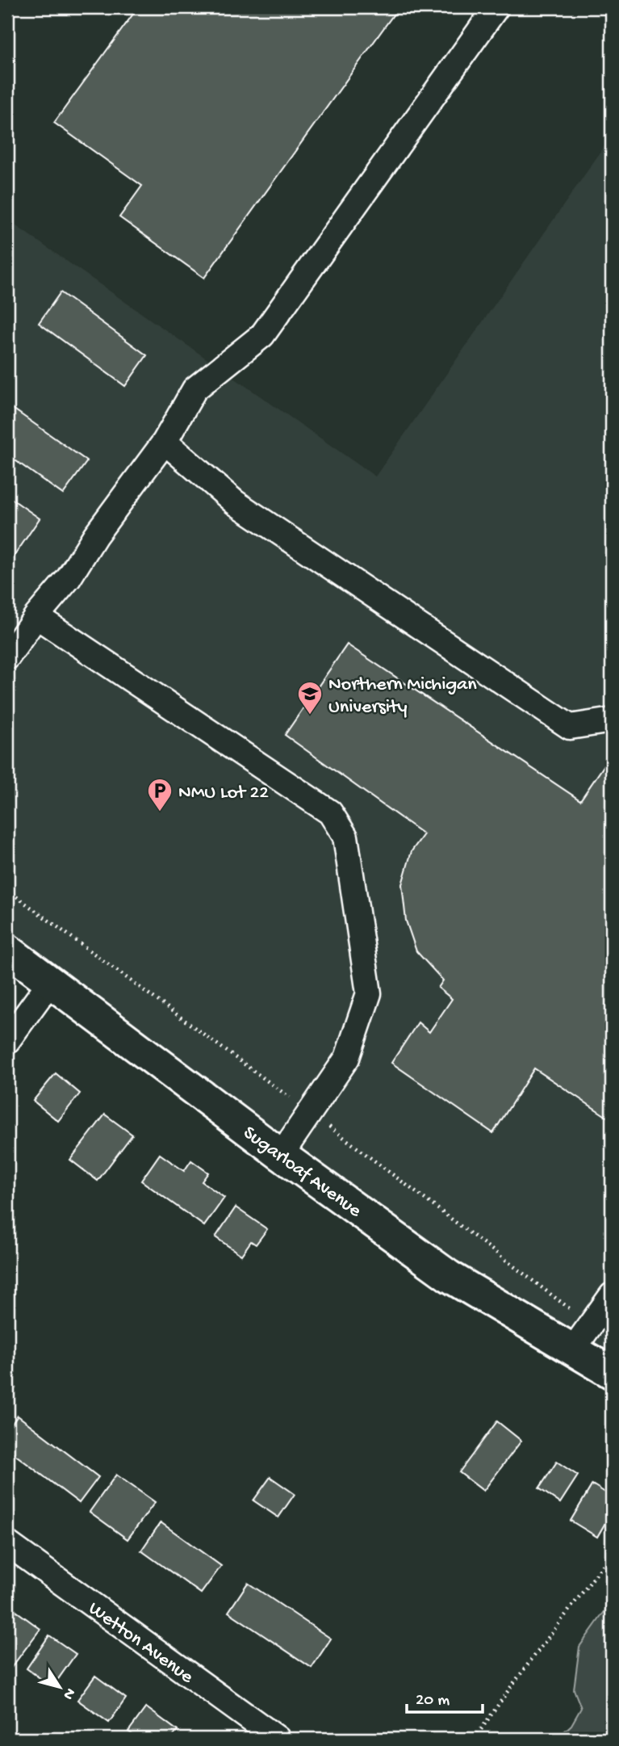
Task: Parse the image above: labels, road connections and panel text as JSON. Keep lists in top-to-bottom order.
{
  "streets": {
    "main road": ["Sugarloaf Avenue"],
    "street": ["Wetton Avenue"]
  },
  "places": {
    "school or university": ["Northern Michigan University"],
    "parking": ["NMU Lot 22"]
  },
  "scale_bar": "20 m",
  "north": "bottom right"
}
